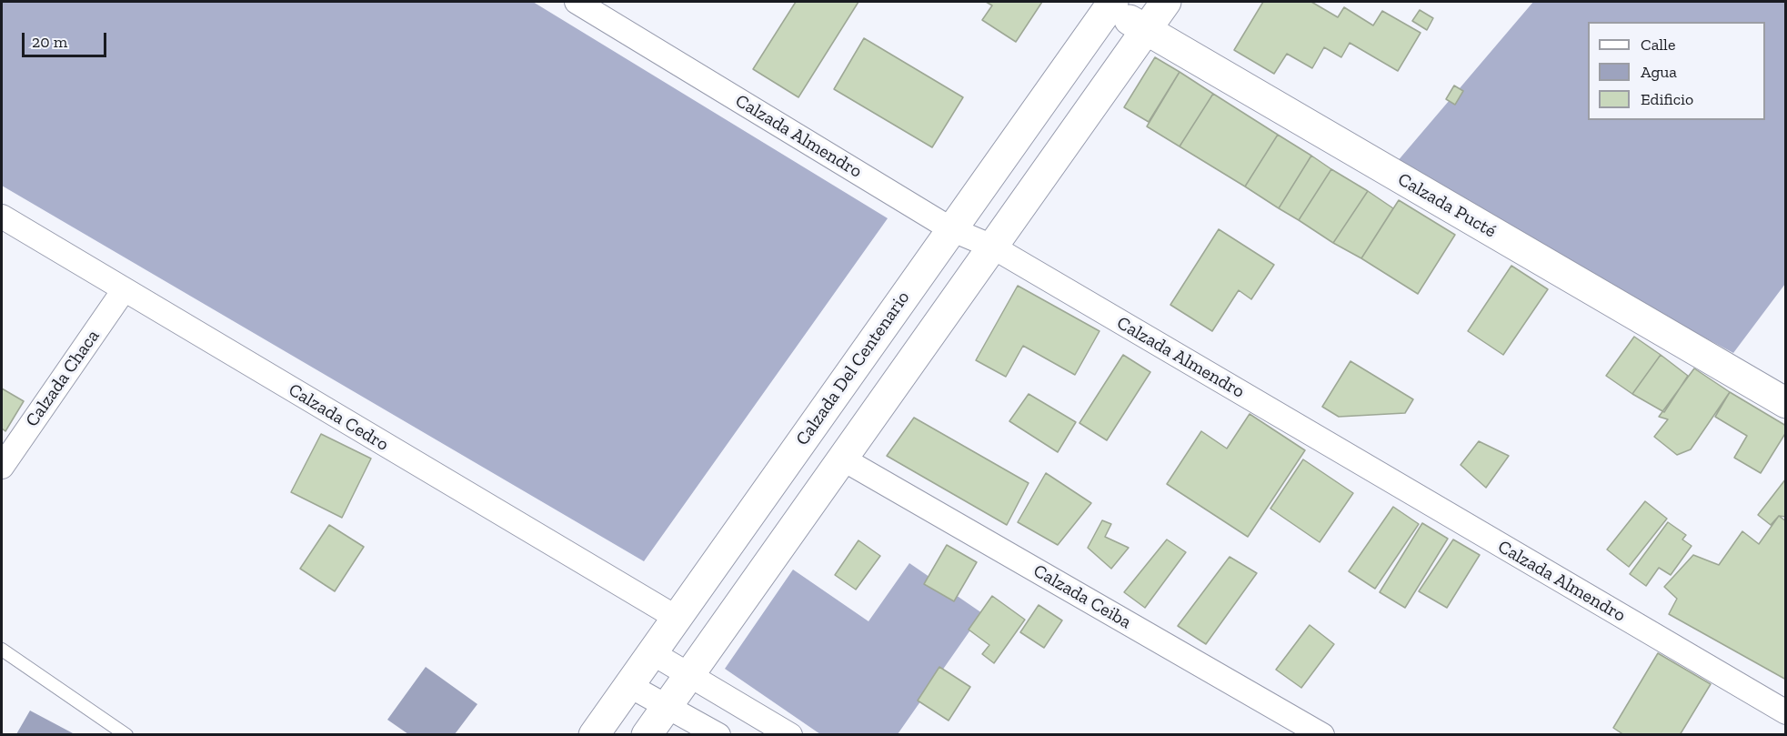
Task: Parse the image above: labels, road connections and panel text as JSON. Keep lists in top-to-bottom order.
{
  "streets": {
    "main road": ["Calzada Pucté", "Calzada Del Centenario"],
    "street": [
      "Calzada Almendro",
      "Calzada Chaca",
      "Calzada Cedro",
      "Calzada Ceiba"
    ]
  },
  "crossings": [
    ["Calzada Almendro", "Calzada Del Centenario"],
    ["Calzada Pucté", "Calzada Del Centenario"],
    ["Calzada Del Centenario", "Calzada Cedro"],
    ["Calzada Chaca", "Calzada Cedro"]
  ],
  "legend": ["Calle", "Agua", "Edificio"],
  "scale_bar": "20 m"
}
